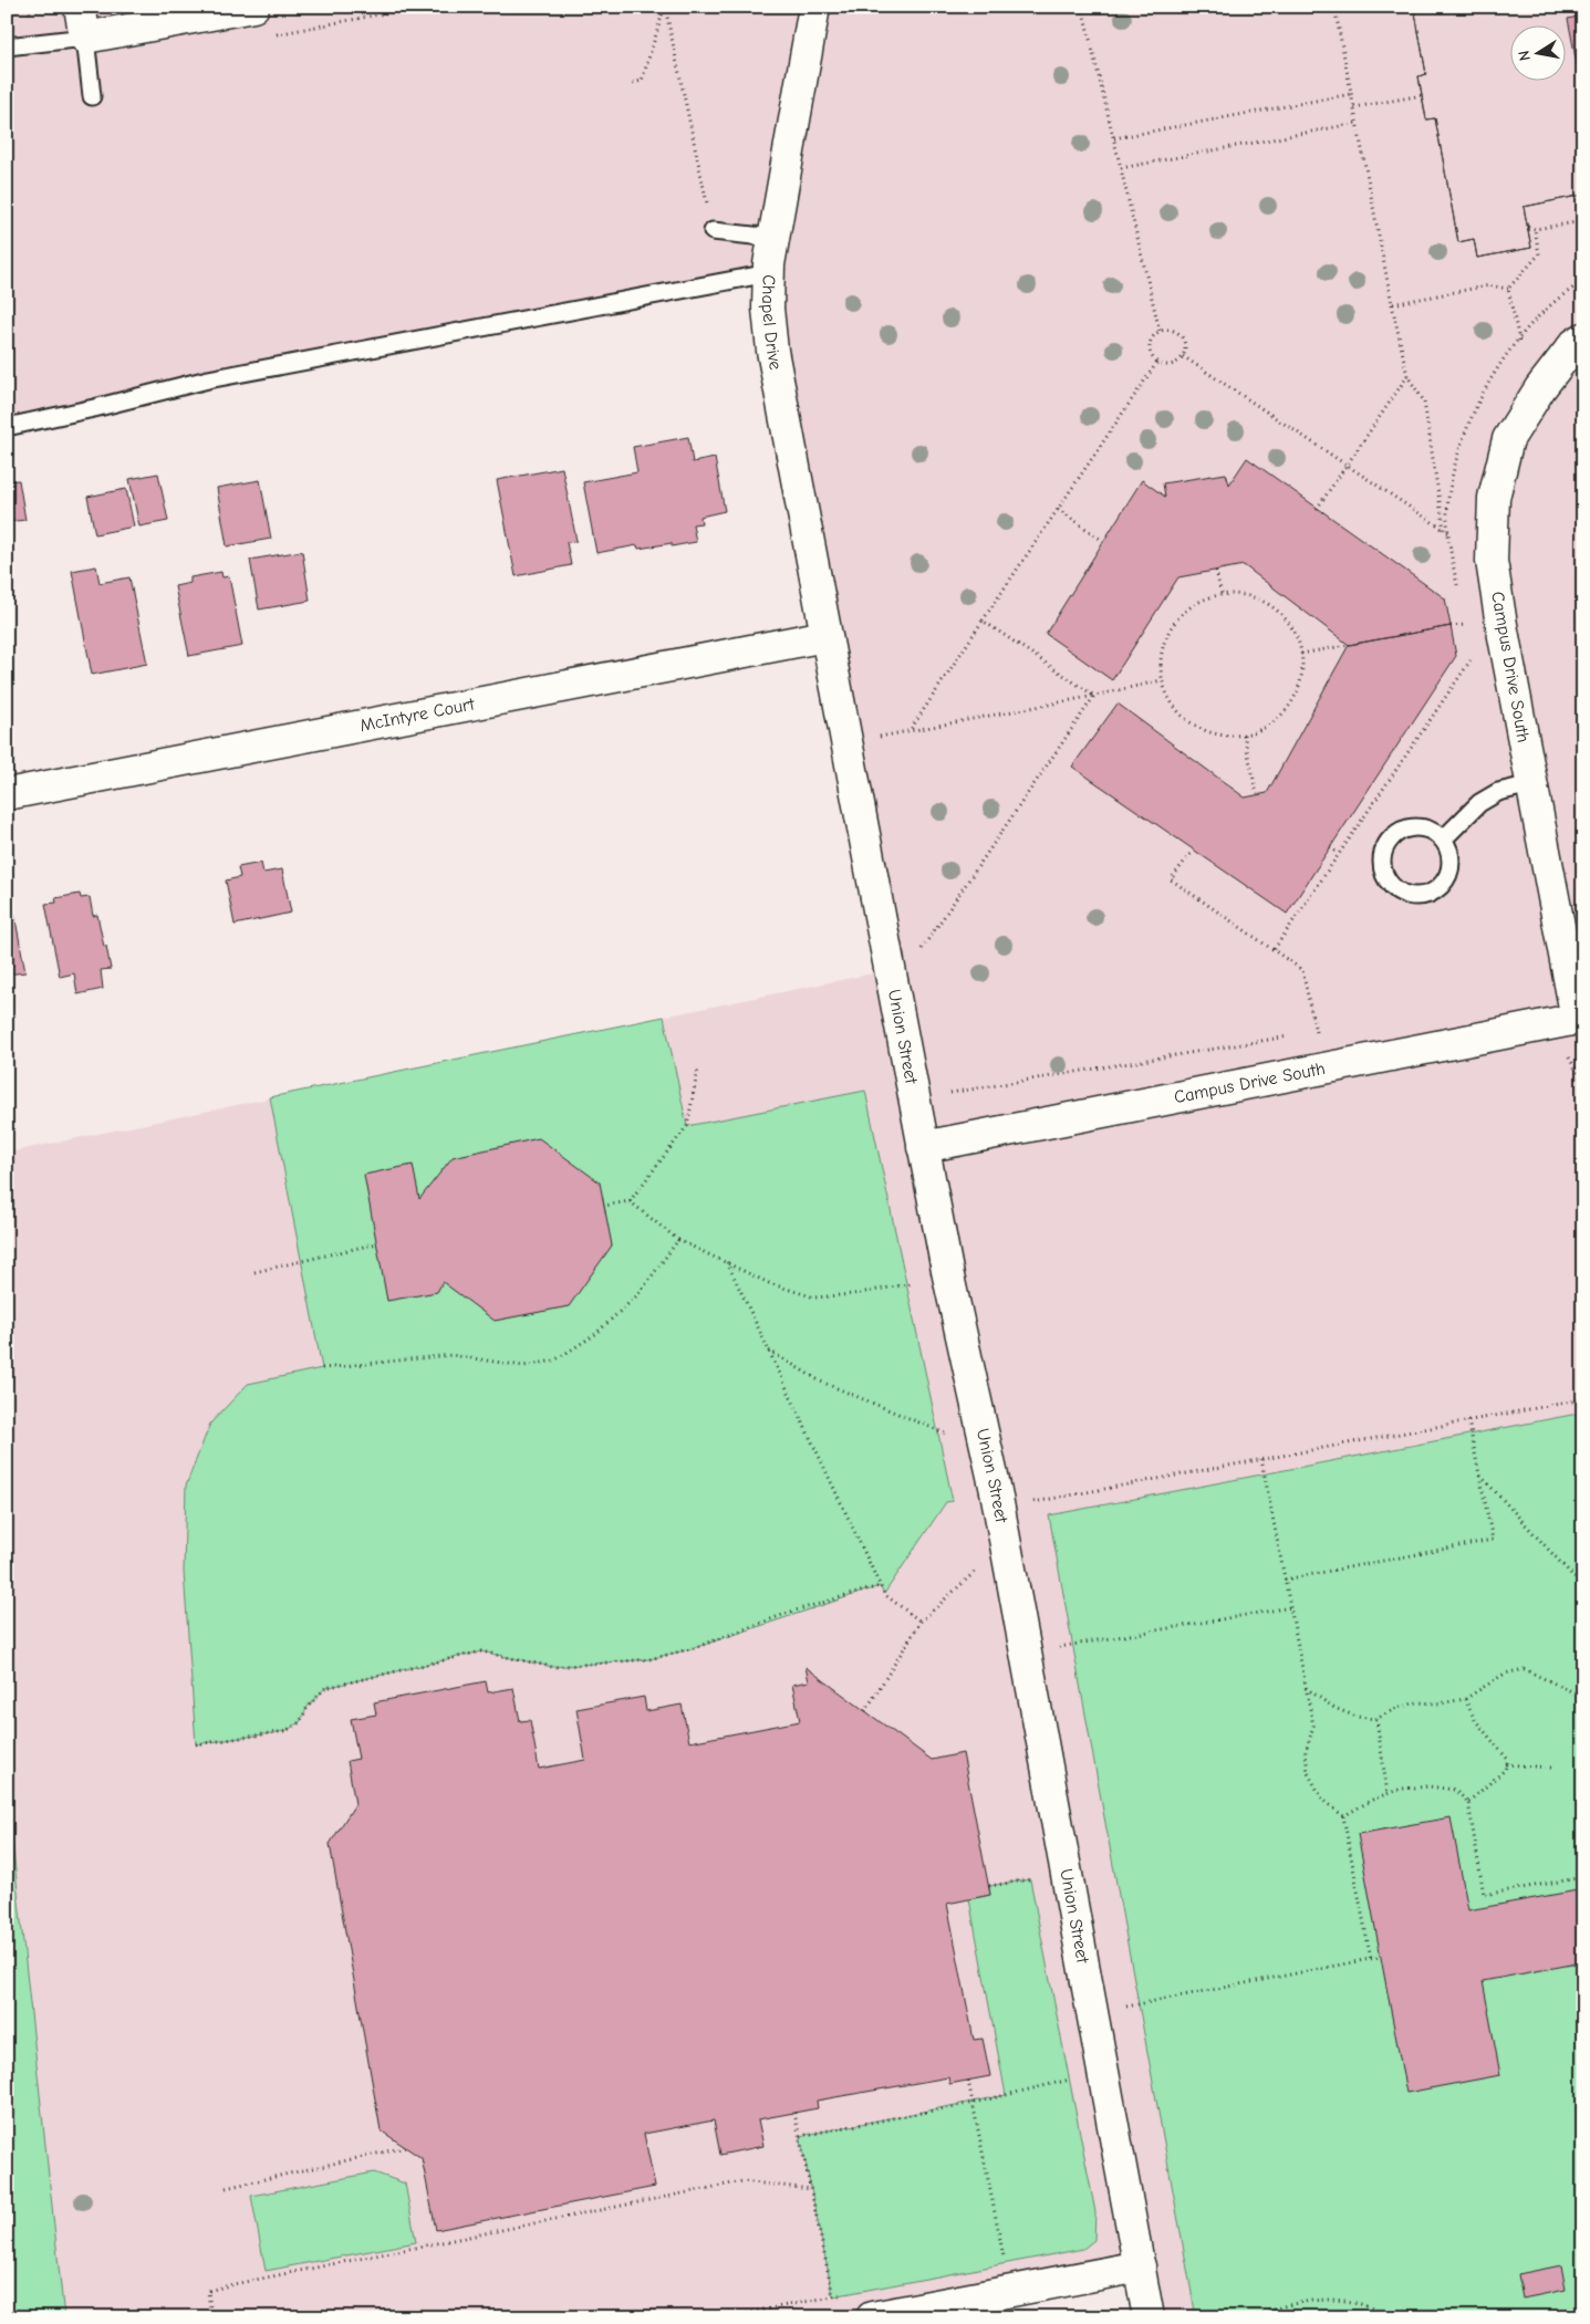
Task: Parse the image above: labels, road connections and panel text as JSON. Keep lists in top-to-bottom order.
{
  "streets": {
    "street": [
      "Chapel Drive",
      "Campus Drive South",
      "McIntyre Court",
      "Union Street"
    ]
  },
  "crossings": [
    ["Chapel Drive", "McIntyre Court"],
    ["Chapel Drive", "Union Street"],
    ["Campus Drive South", "Union Street"],
    ["McIntyre Court", "Union Street"]
  ],
  "north": "left"
}
